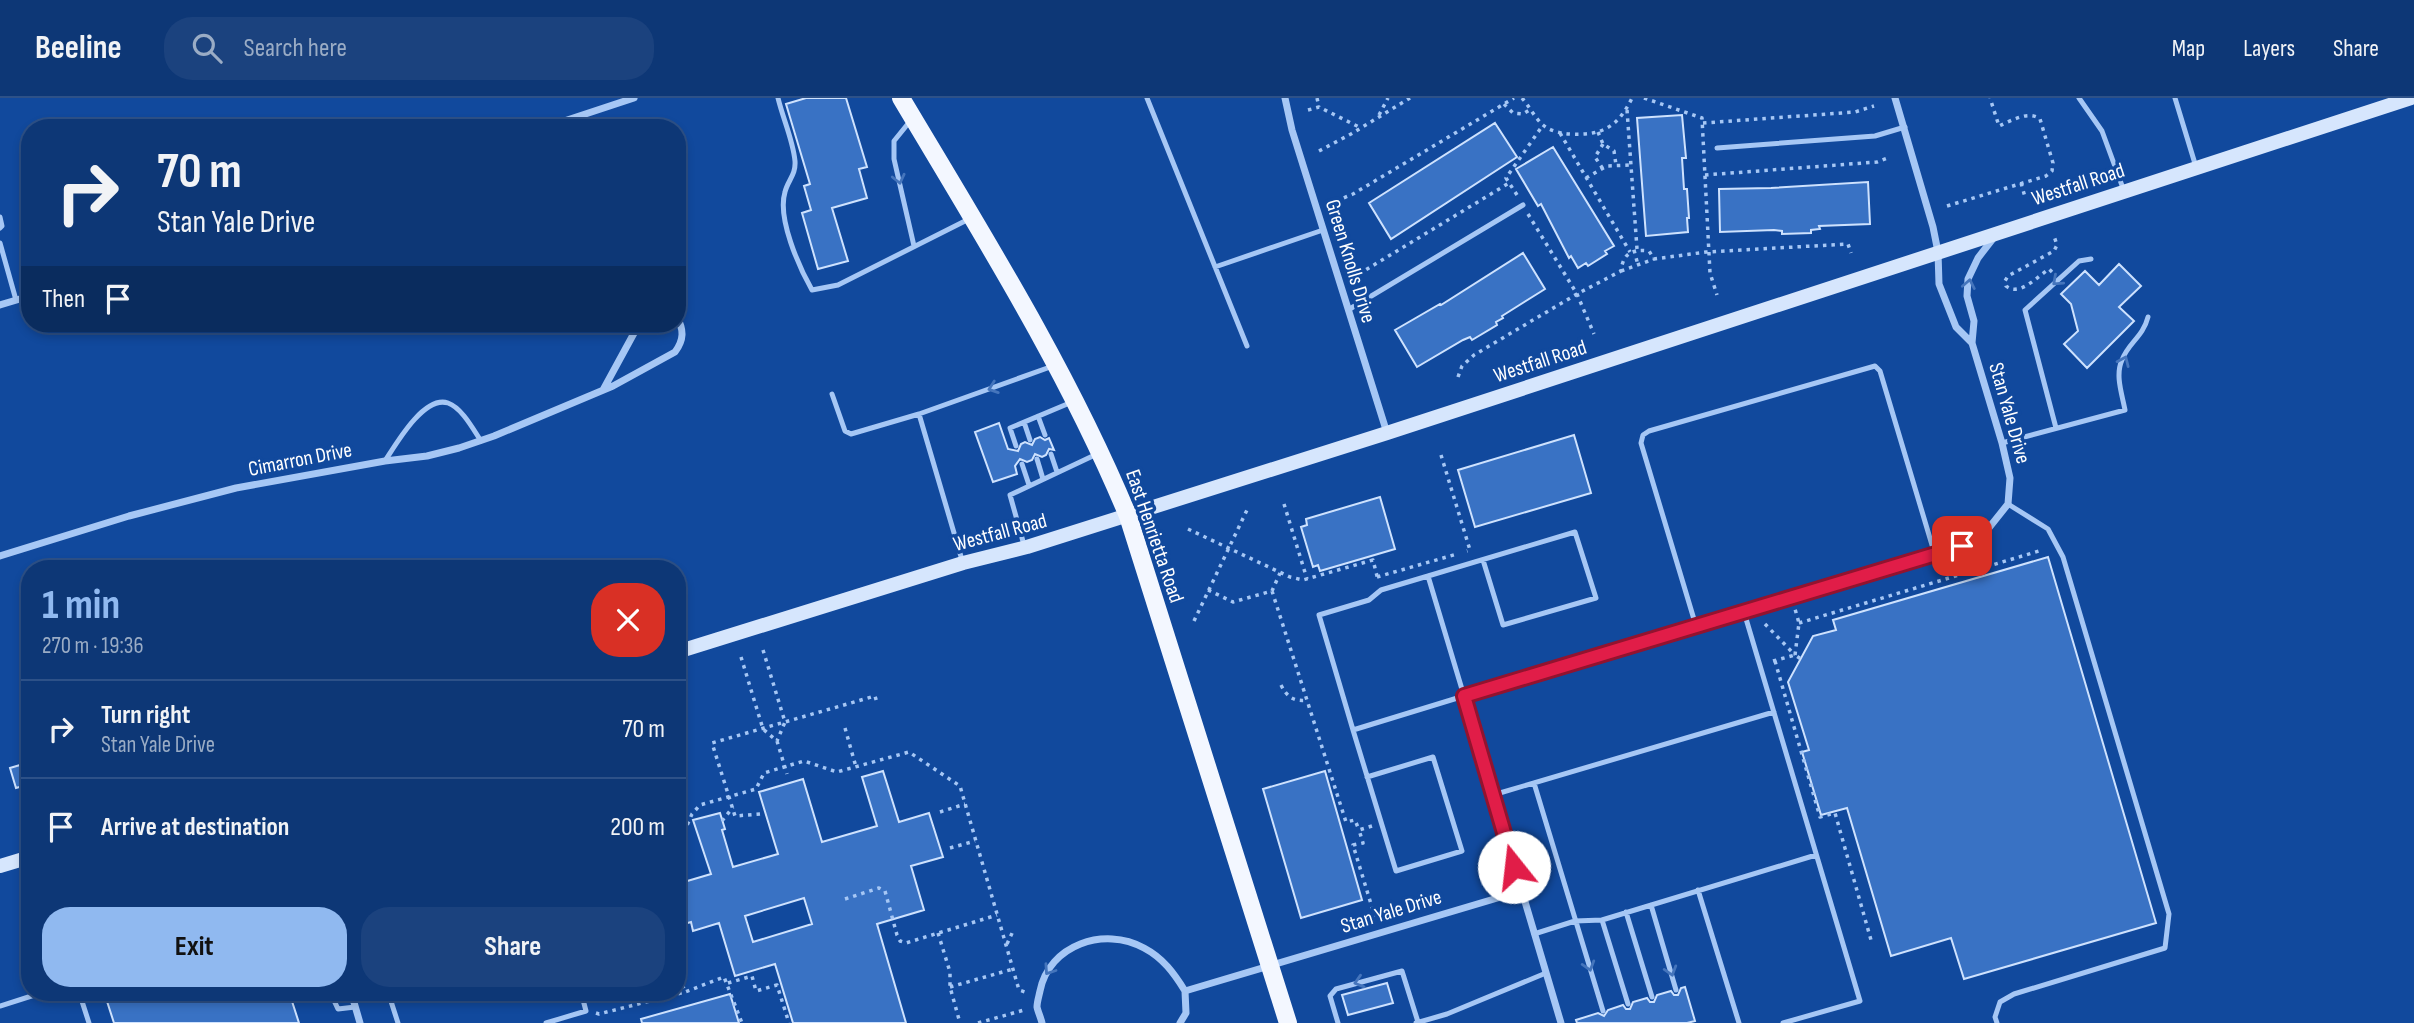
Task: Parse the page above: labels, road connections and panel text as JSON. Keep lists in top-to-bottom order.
{
  "streets": {
    "main road": ["East Henrietta Road"],
    "street": [
      "Westfall Road",
      "Green Knolls Drive",
      "Stan Yale Drive",
      "Cimarron Drive"
    ]
  },
  "crossings": [
    ["Westfall Road", "Green Knolls Drive"],
    ["Westfall Road", "Stan Yale Drive"],
    ["Westfall Road", "East Henrietta Road"],
    ["Stan Yale Drive", "East Henrietta Road"]
  ],
  "page": {
    "header": "Beeline",
    "search": "Search here",
    "nav": ["Map", "Layers", "Share"],
    "turn": ["70 m", "Stan Yale Drive"],
    "then": "Then",
    "heading": ["1 min", "270 m · 19:36"],
    "list": [
      {
        "name": "Turn right",
        "note": "Stan Yale Drive",
        "value": "70 m"
      },
      {
        "name": "Arrive at destination",
        "value": "200 m"
      }
    ],
    "buttons": ["Exit", "Share"]
  }
}
